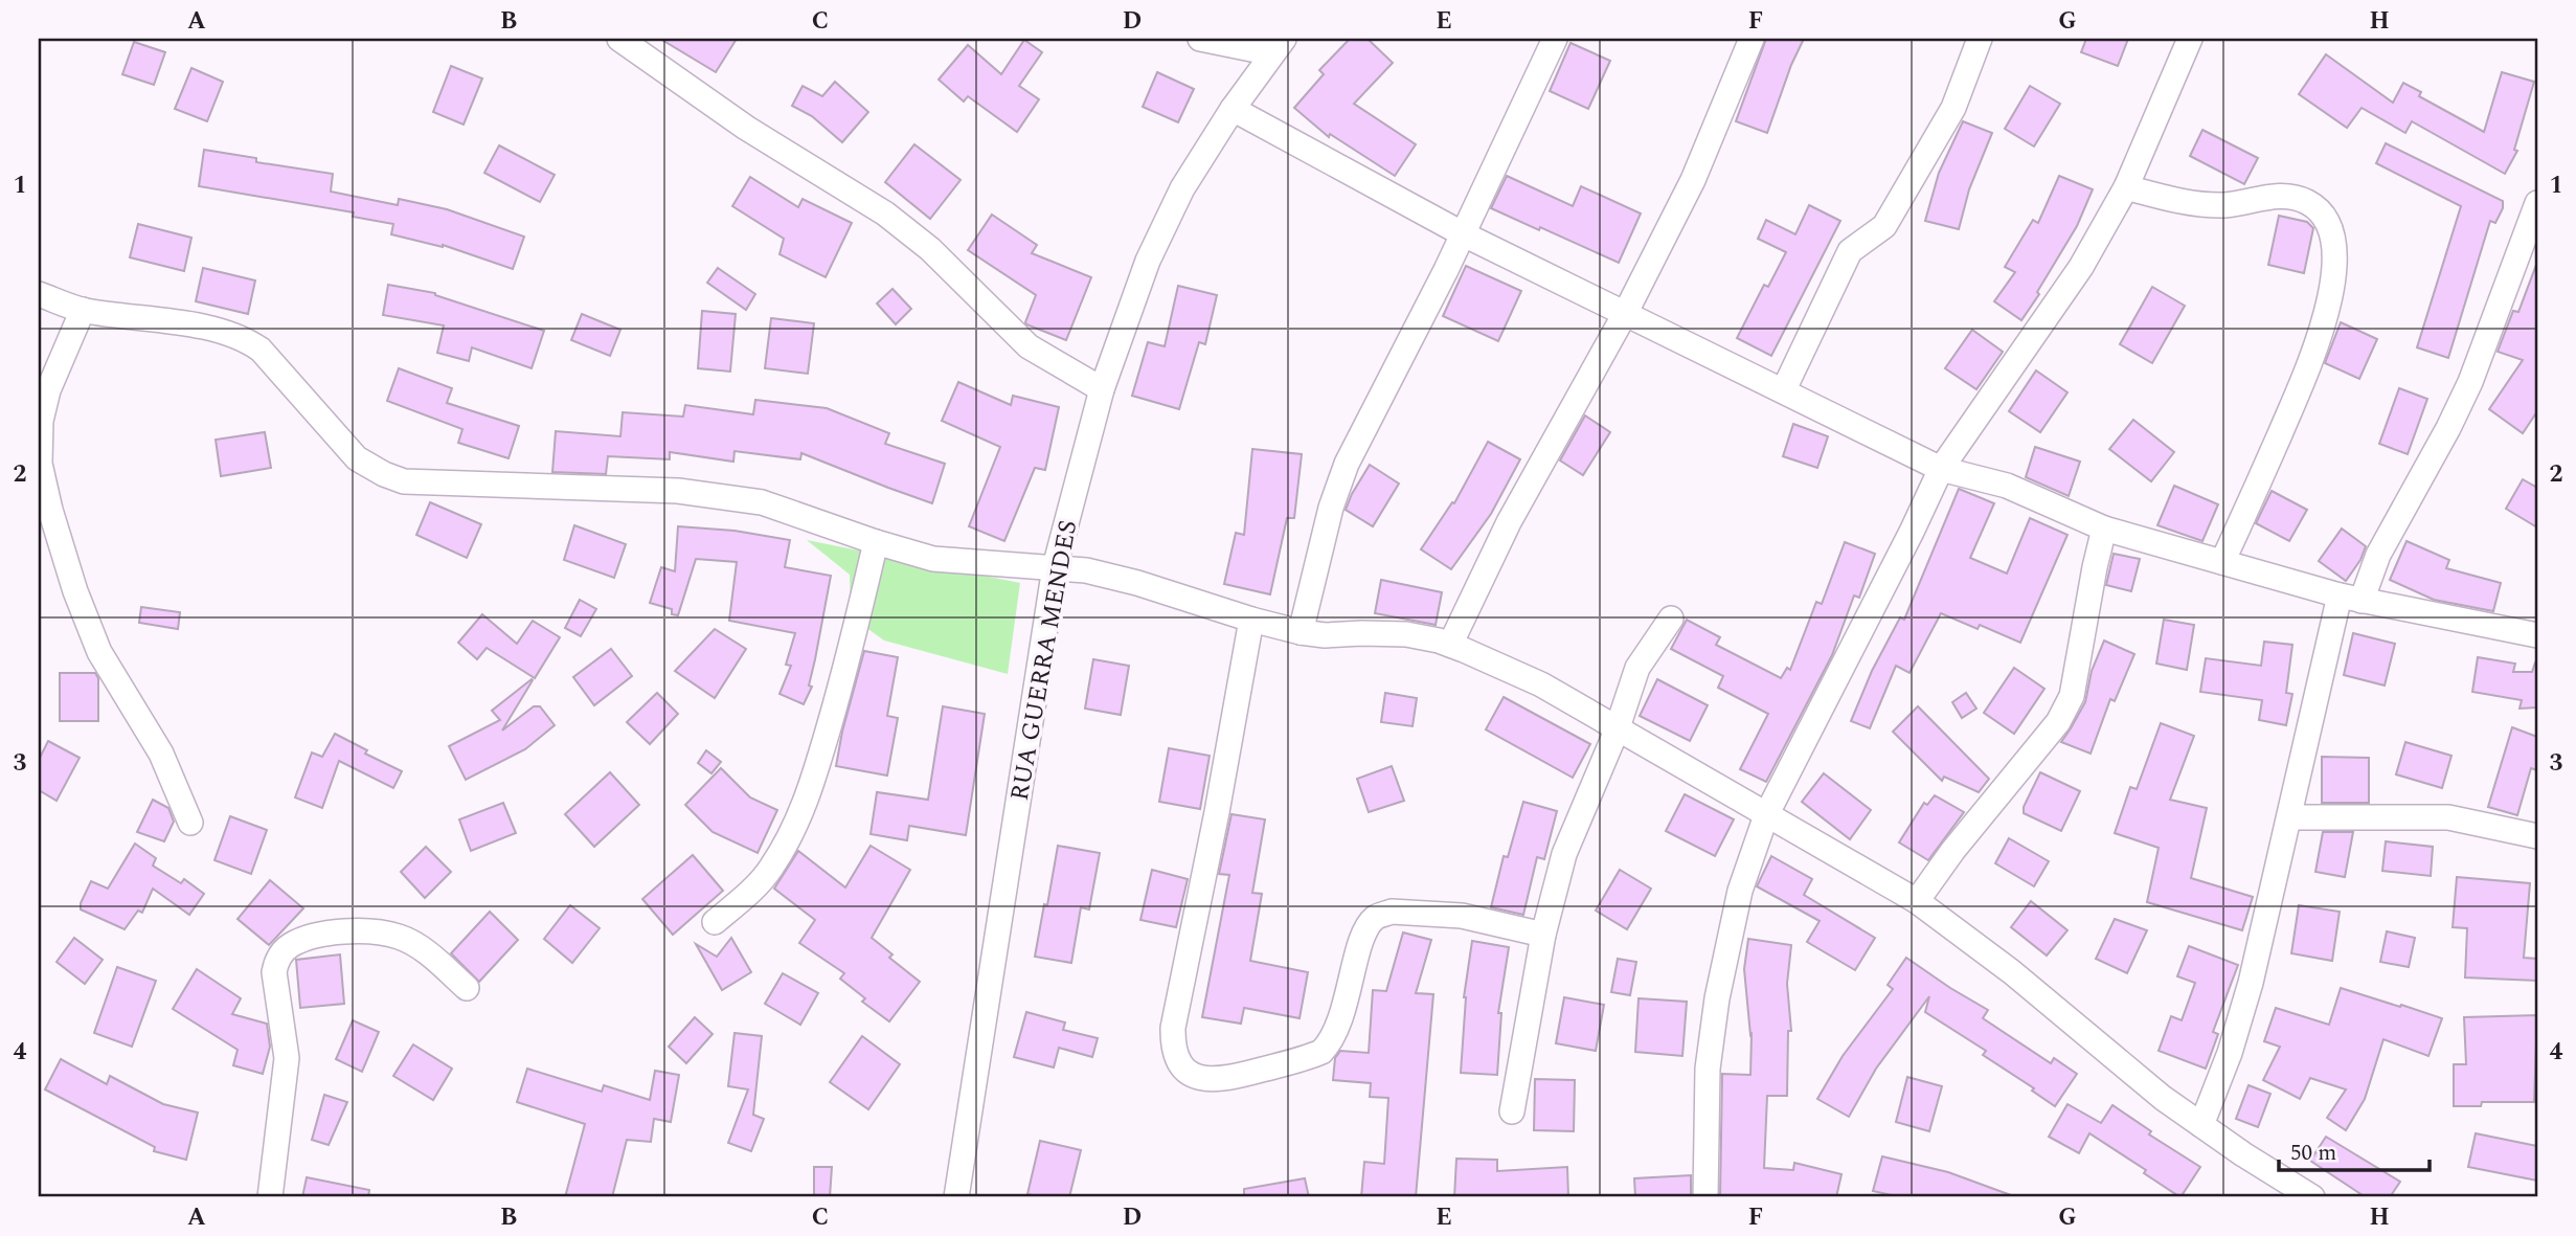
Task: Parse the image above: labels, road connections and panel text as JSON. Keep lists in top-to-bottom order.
{
  "streets": {
    "street": ["RUA GUERRA MENDES"]
  },
  "scale_bar": "50 m",
  "grid": {
    "columns": [
      "A",
      "B",
      "C",
      "D",
      "E",
      "F",
      "G",
      "H"
    ],
    "rows": [
      "1",
      "2",
      "3",
      "4"
    ]
  }
}
